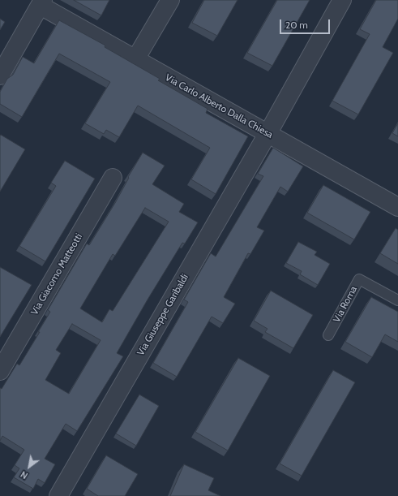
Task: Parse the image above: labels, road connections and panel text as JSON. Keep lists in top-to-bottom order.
{
  "streets": {
    "street": ["Via Carlo Alberto Dalla Chiesa", "Via Giacomo Matteotti", "Via Giuseppe Garibaldi"],
    "lane": ["Via Roma"]
  },
  "crossings": [
    ["Via Carlo Alberto Dalla Chiesa", "Via Giuseppe Garibaldi"]
  ],
  "scale_bar": "20 m",
  "north": "bottom left"
}
